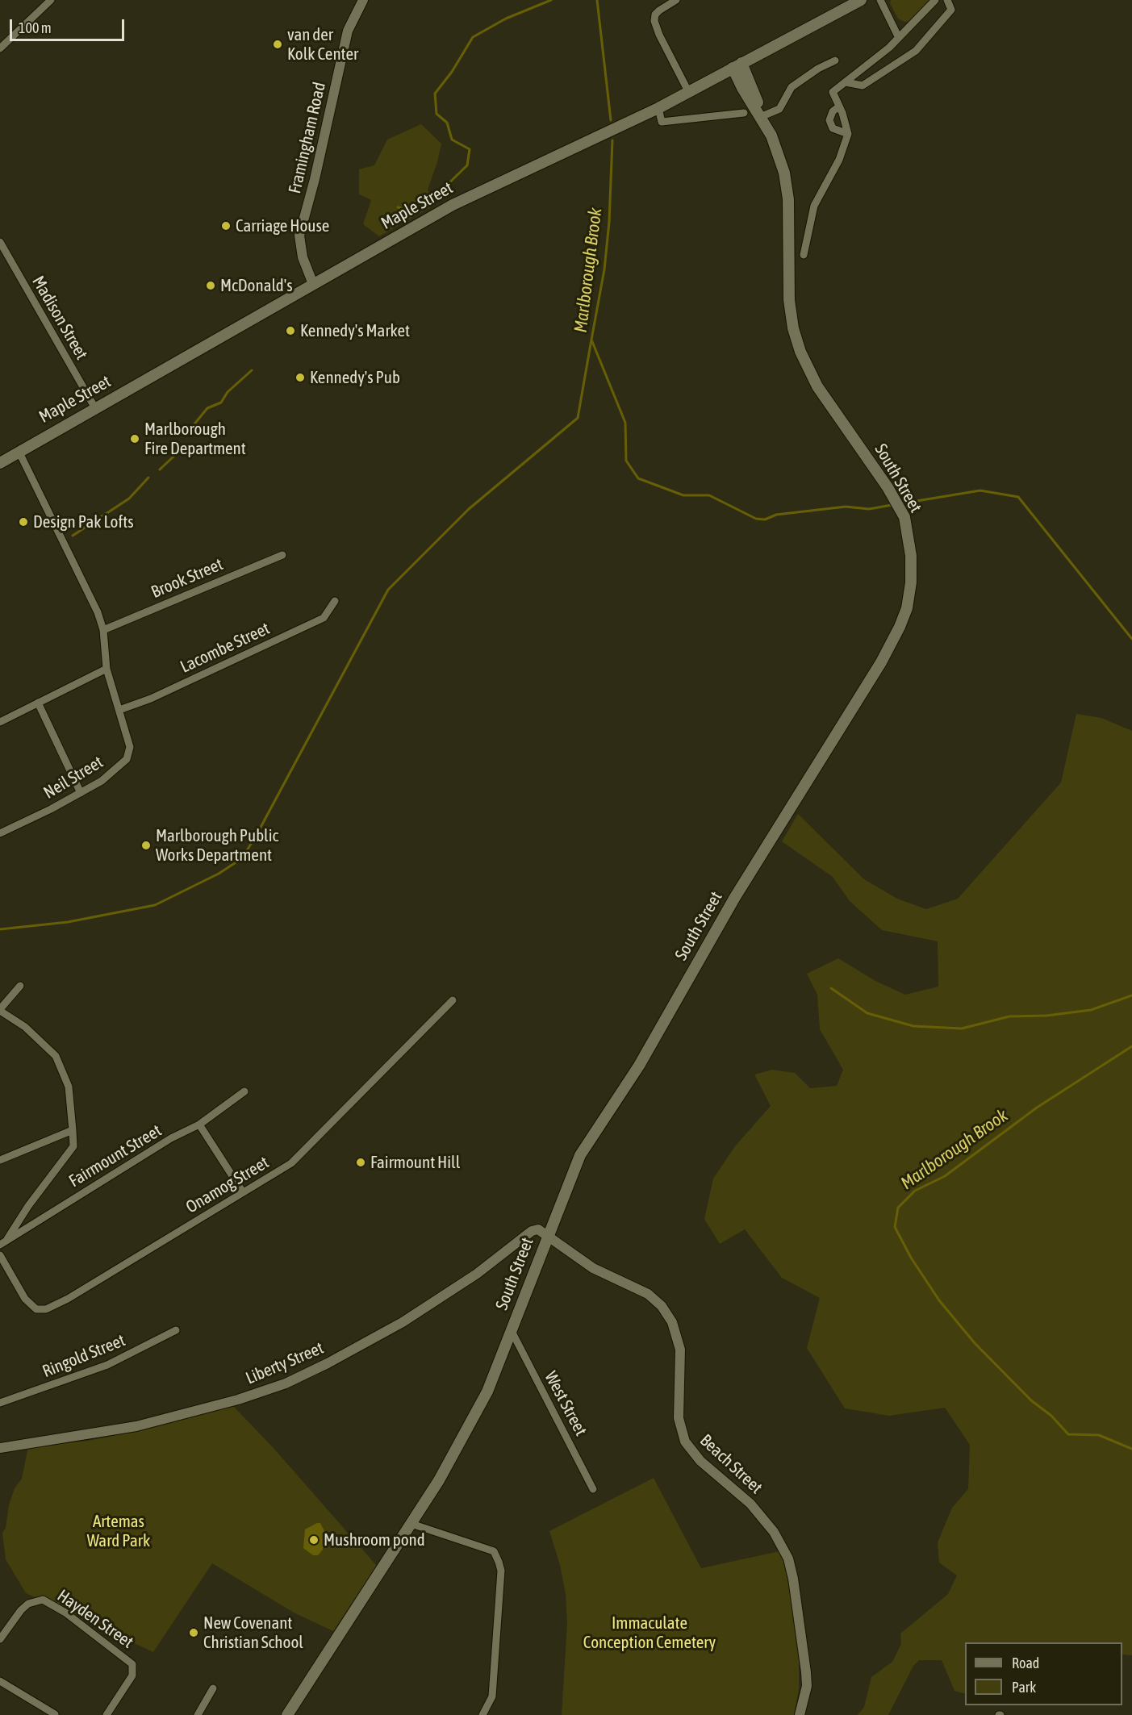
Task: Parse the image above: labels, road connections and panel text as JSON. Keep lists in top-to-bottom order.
{
  "streets": {
    "main road": ["Maple Street", "South Street"],
    "street": [
      "Framingham Road",
      "Madison Street",
      "Brook Street",
      "Lacombe Street",
      "Neil Street",
      "Fairmount Street",
      "Onamog Street",
      "Ringold Street",
      "Liberty Street",
      "West Street",
      "Beach Street",
      "Hayden Street"
    ]
  },
  "crossings": [
    ["Framingham Road", "Maple Street"],
    ["Maple Street", "Madison Street"],
    ["Maple Street", "South Street"],
    ["Maple Street", "Neil Street"],
    ["South Street", "Liberty Street"],
    ["South Street", "West Street"],
    ["South Street", "Beach Street"],
    ["Brook Street", "Neil Street"],
    ["Lacombe Street", "Neil Street"],
    ["Liberty Street", "Beach Street"]
  ],
  "water": ["Marlborough Brook"],
  "parks": ["Artemas Ward Park", "Immaculate Conception Cemetery"],
  "places": [
    "van der Kolk Center",
    "Carriage House",
    "McDonald's",
    "Kennedy's Market",
    "Kennedy's Pub",
    "Marlborough Fire Department",
    "Design Pak Lofts",
    "Marlborough Public Works Department",
    "Fairmount Hill",
    "Mushroom pond",
    "New Covenant Christian School"
  ],
  "legend": ["Road", "Park"],
  "scale_bar": "100 m"
}
